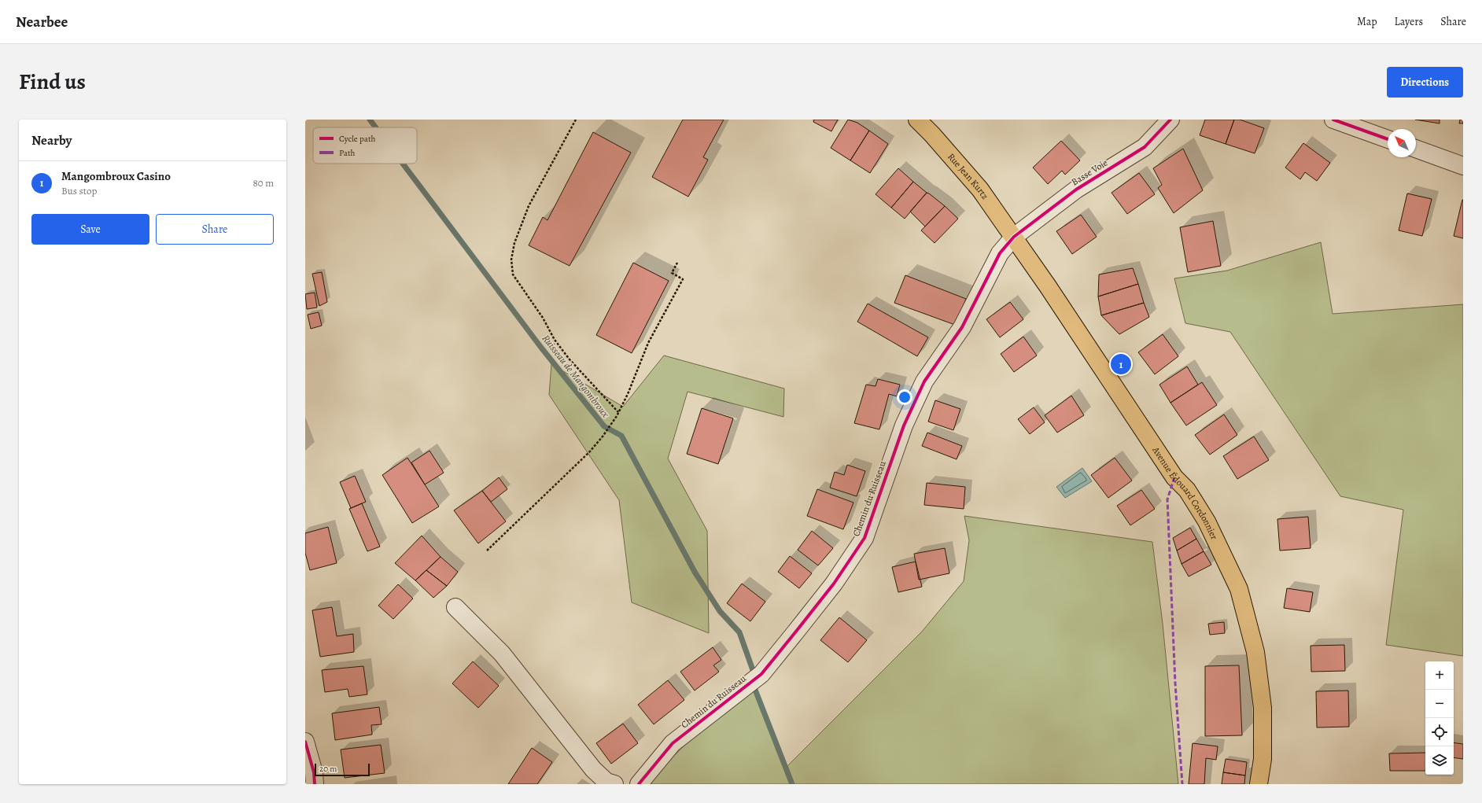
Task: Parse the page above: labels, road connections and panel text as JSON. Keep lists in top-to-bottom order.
{
  "streets": {
    "main road": ["Rue Jean Kurtz", "Avenue Édouard Cordonnier"],
    "street": ["Basse Voie", "Chemin du Ruisseau"]
  },
  "crossings": [
    ["Basse Voie", "Rue Jean Kurtz"],
    ["Basse Voie", "Avenue Édouard Cordonnier"],
    ["Basse Voie", "Chemin du Ruisseau"],
    ["Rue Jean Kurtz", "Avenue Édouard Cordonnier"],
    ["Rue Jean Kurtz", "Chemin du Ruisseau"],
    ["Avenue Édouard Cordonnier", "Chemin du Ruisseau"]
  ],
  "water": ["Ruisseau de Mangombroux"],
  "legend": ["Cycle path", "Path"],
  "scale_bar": "20 m",
  "north": "top left",
  "page": {
    "header": "Nearbee",
    "nav": ["Map", "Layers", "Share"],
    "title": "Find us",
    "buttons": [
      "Directions",
      ["Save", "Share"]
    ],
    "heading": "Nearby",
    "list": [
      {
        "mark": "1",
        "name": "Mangombroux Casino",
        "note": "Bus stop",
        "value": "80 m"
      }
    ],
    "pins": "1",
    "map_buttons": ["+", "−"],
    "scale": "20 m"
  }
}
